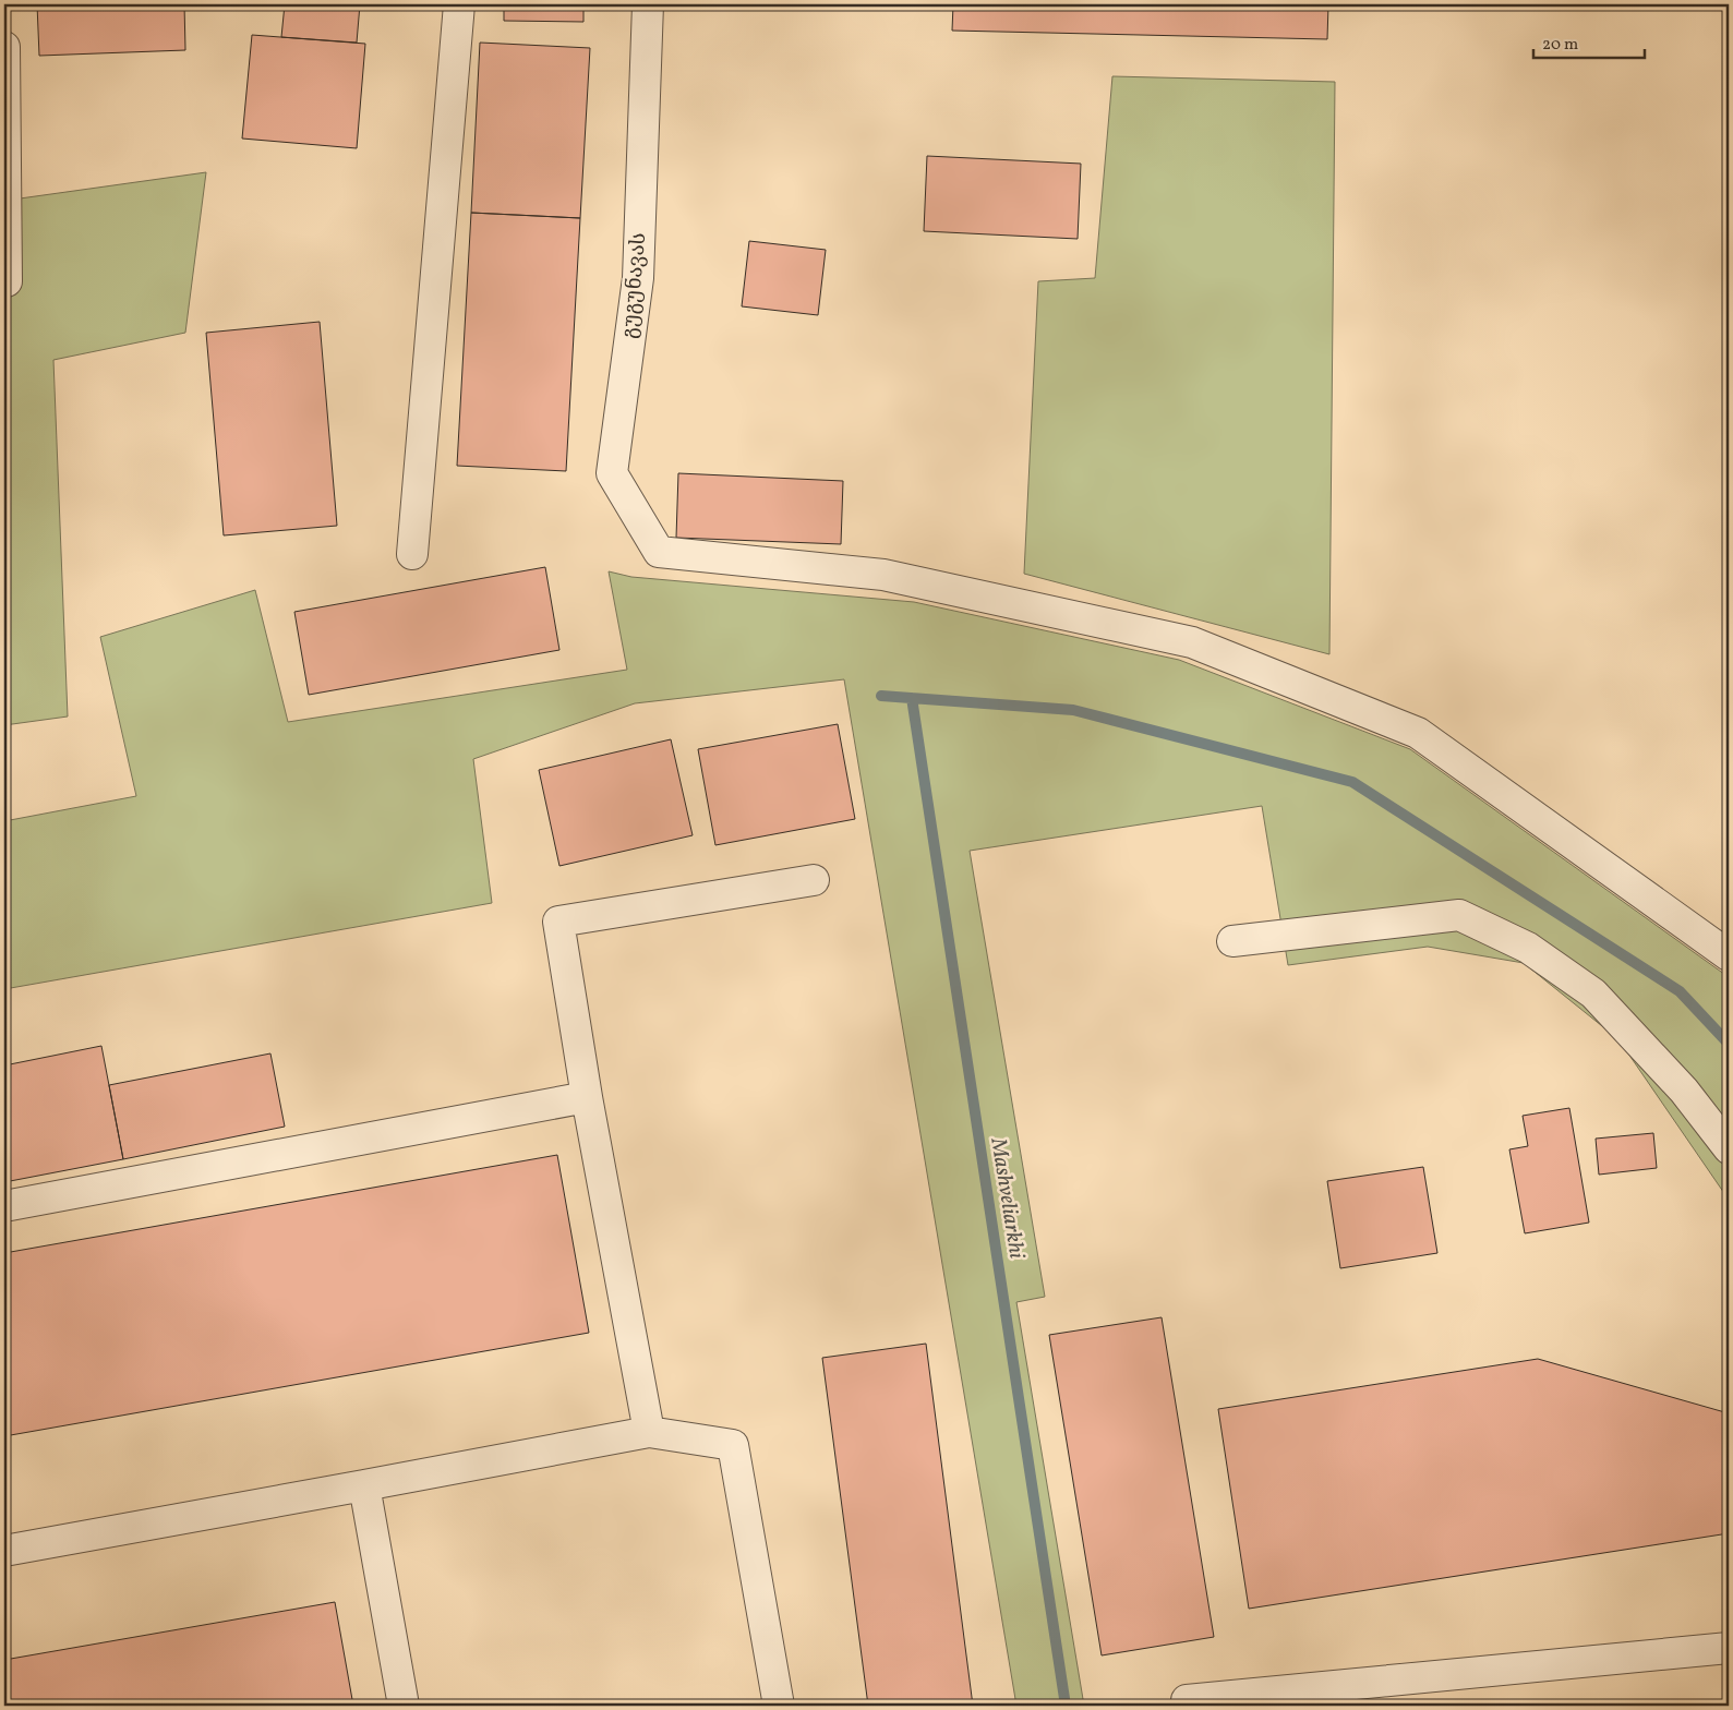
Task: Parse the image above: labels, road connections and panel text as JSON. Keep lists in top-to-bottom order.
{
  "streets": {
    "street": ["გუგუნავას"]
  },
  "water": ["Mashveliarkhi"],
  "scale_bar": "20 m"
}
